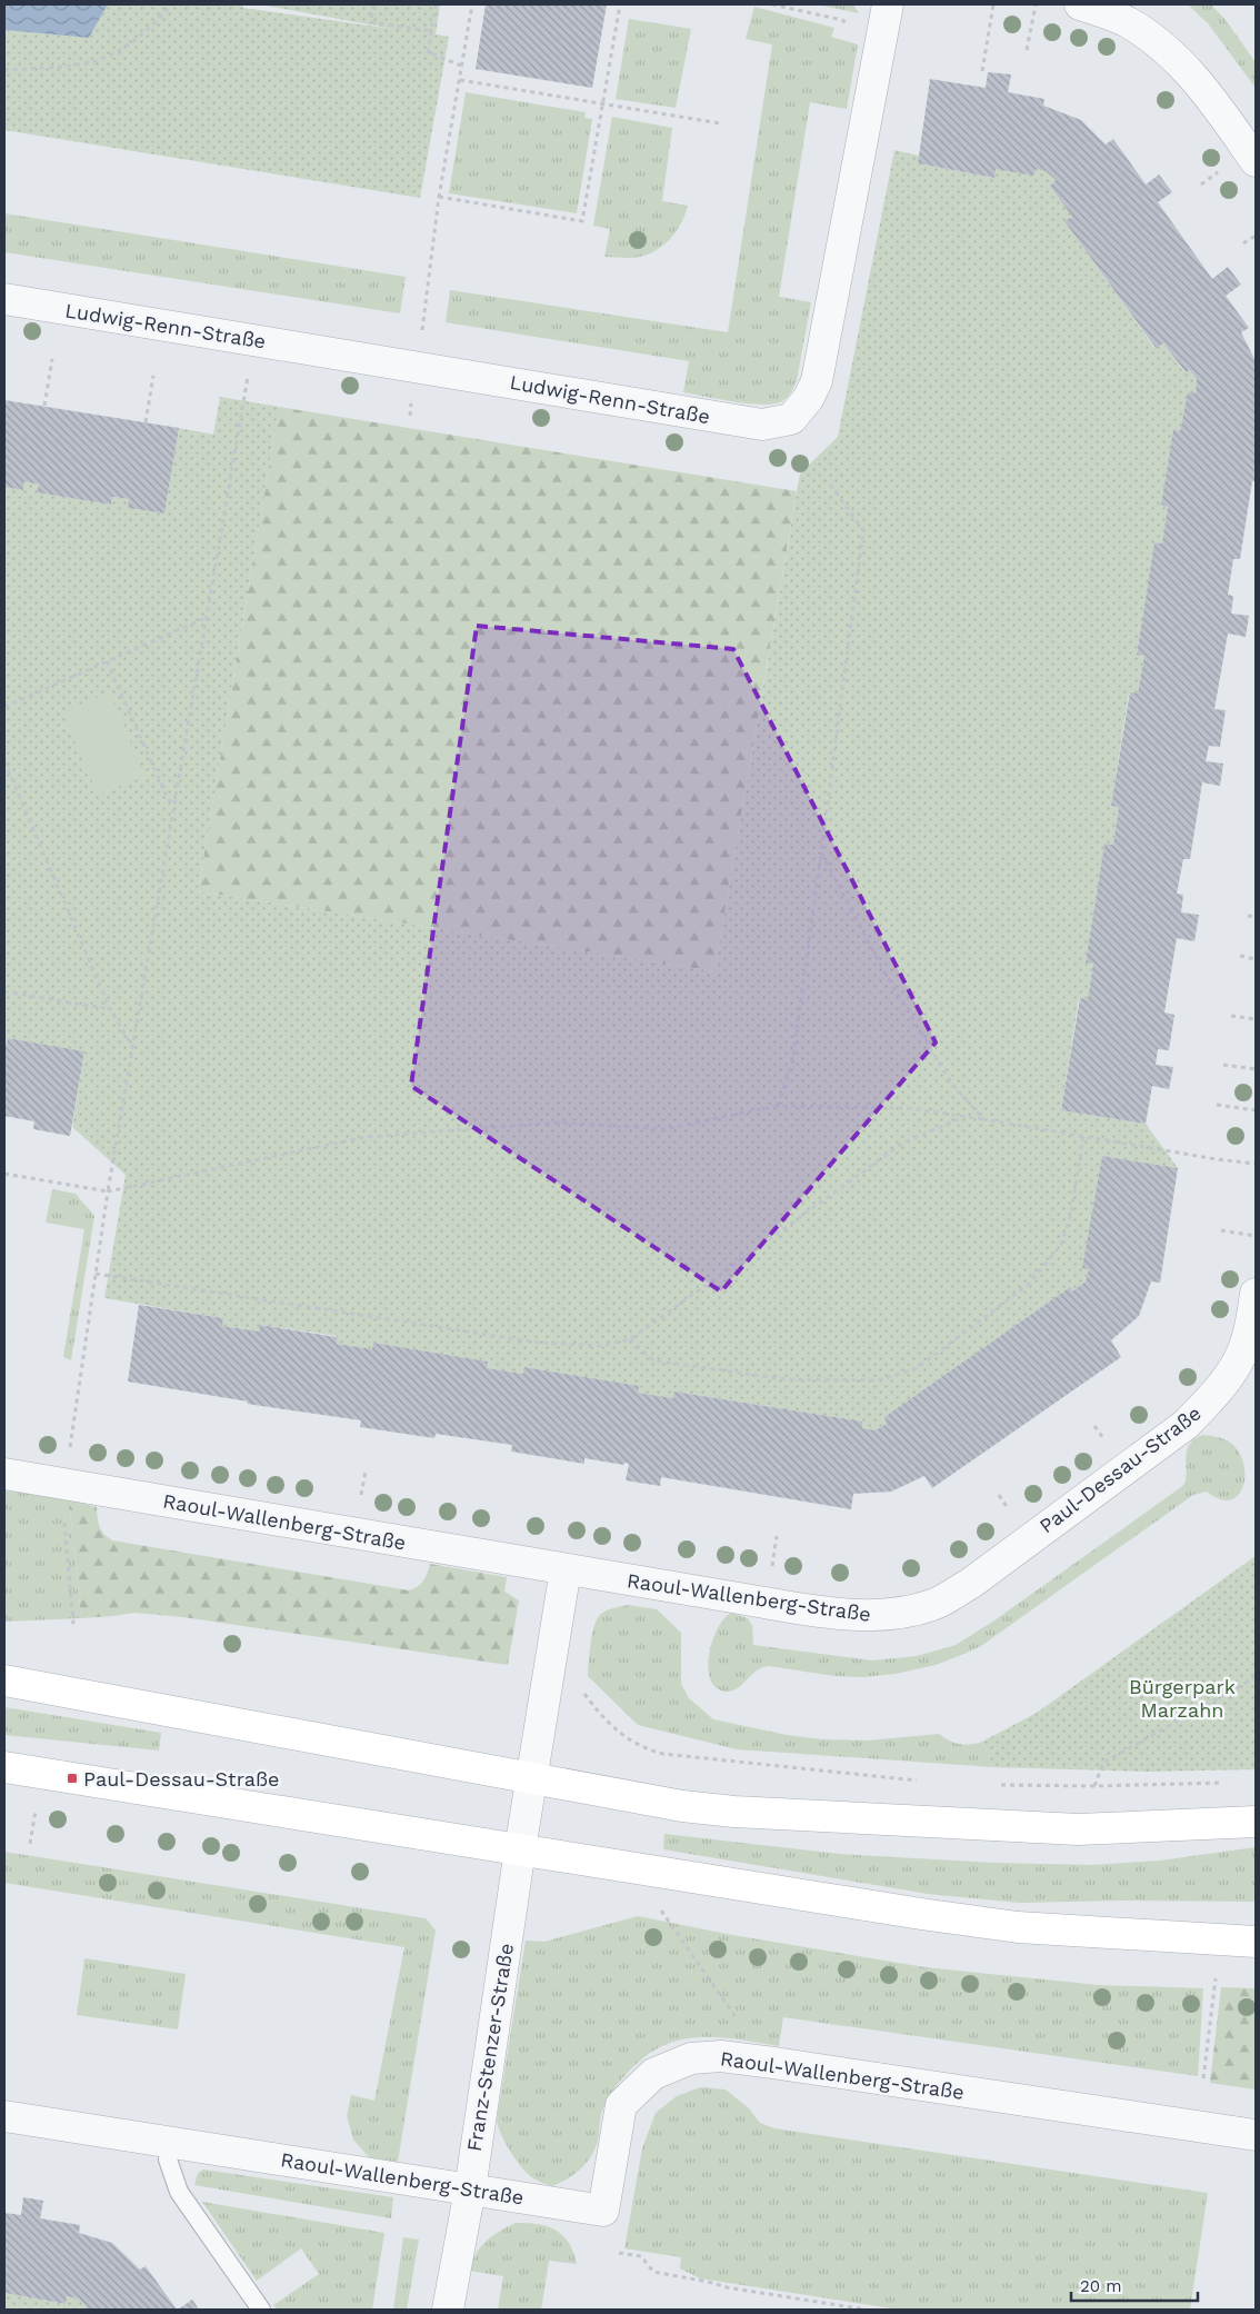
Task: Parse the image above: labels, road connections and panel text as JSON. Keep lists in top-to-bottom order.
{
  "streets": {
    "street": [
      "Ludwig-Renn-Straße",
      "Paul-Dessau-Straße",
      "Raoul-Wallenberg-Straße",
      "Franz-Stenzer-Straße"
    ]
  },
  "crossings": [
    ["Paul-Dessau-Straße", "Raoul-Wallenberg-Straße"],
    ["Raoul-Wallenberg-Straße", "Franz-Stenzer-Straße"]
  ],
  "parks": ["Bürgerpark Marzahn"],
  "places": {
    "transit": ["Paul-Dessau-Straße"]
  },
  "scale_bar": "20 m"
}
